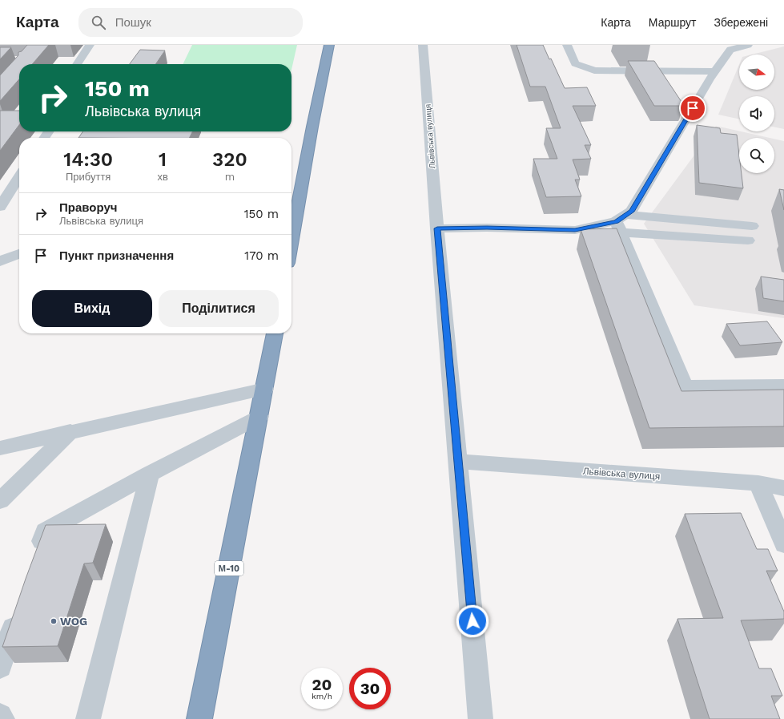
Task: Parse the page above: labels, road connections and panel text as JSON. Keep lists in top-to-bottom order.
{
  "streets": {
    "highway": ["М-10"],
    "street": ["Львівська вулиця"]
  },
  "places": ["WOG"],
  "north": "right",
  "page": {
    "header": "Карта",
    "search": "Пошук",
    "nav": ["Карта", "Маршрут", "Збережені"],
    "turn": ["150 m", "Львівська вулиця"],
    "eta": [
      "14:30",
      "Прибуття",
      "1",
      "хв",
      "320",
      "m"
    ],
    "list": [
      {
        "name": "Праворуч",
        "note": "Львівська вулиця",
        "value": "150 m"
      },
      {
        "name": "Пункт призначення",
        "value": "170 m"
      }
    ],
    "buttons": ["Вихід", "Поділитися"],
    "speed": "20 km/h",
    "limit": "30"
  }
}
